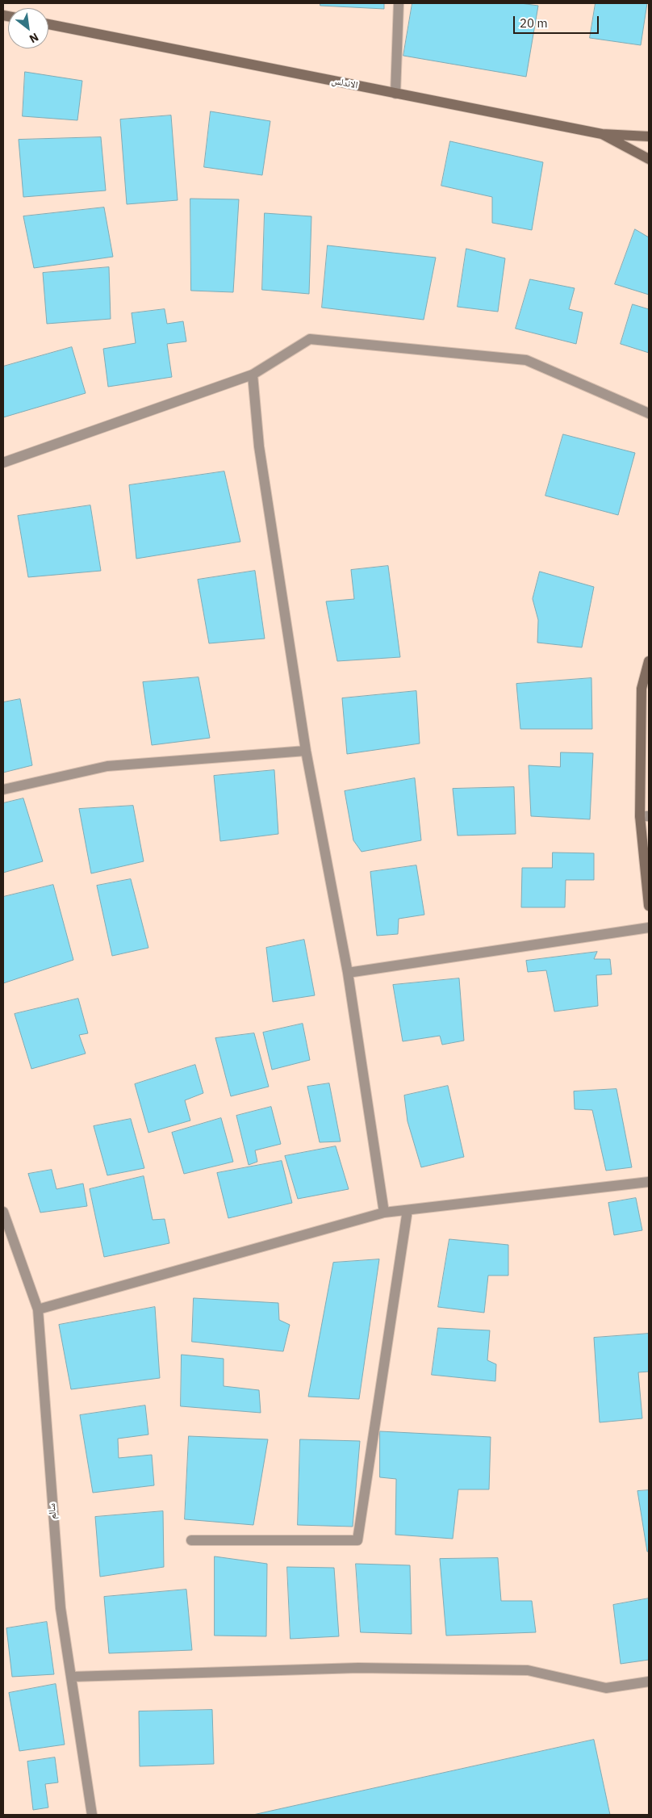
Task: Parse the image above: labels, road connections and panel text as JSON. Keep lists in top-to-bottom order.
{
  "streets": {
    "street": ["الاندلس", "سالم"]
  },
  "scale_bar": "20 m",
  "north": "bottom right"
}
